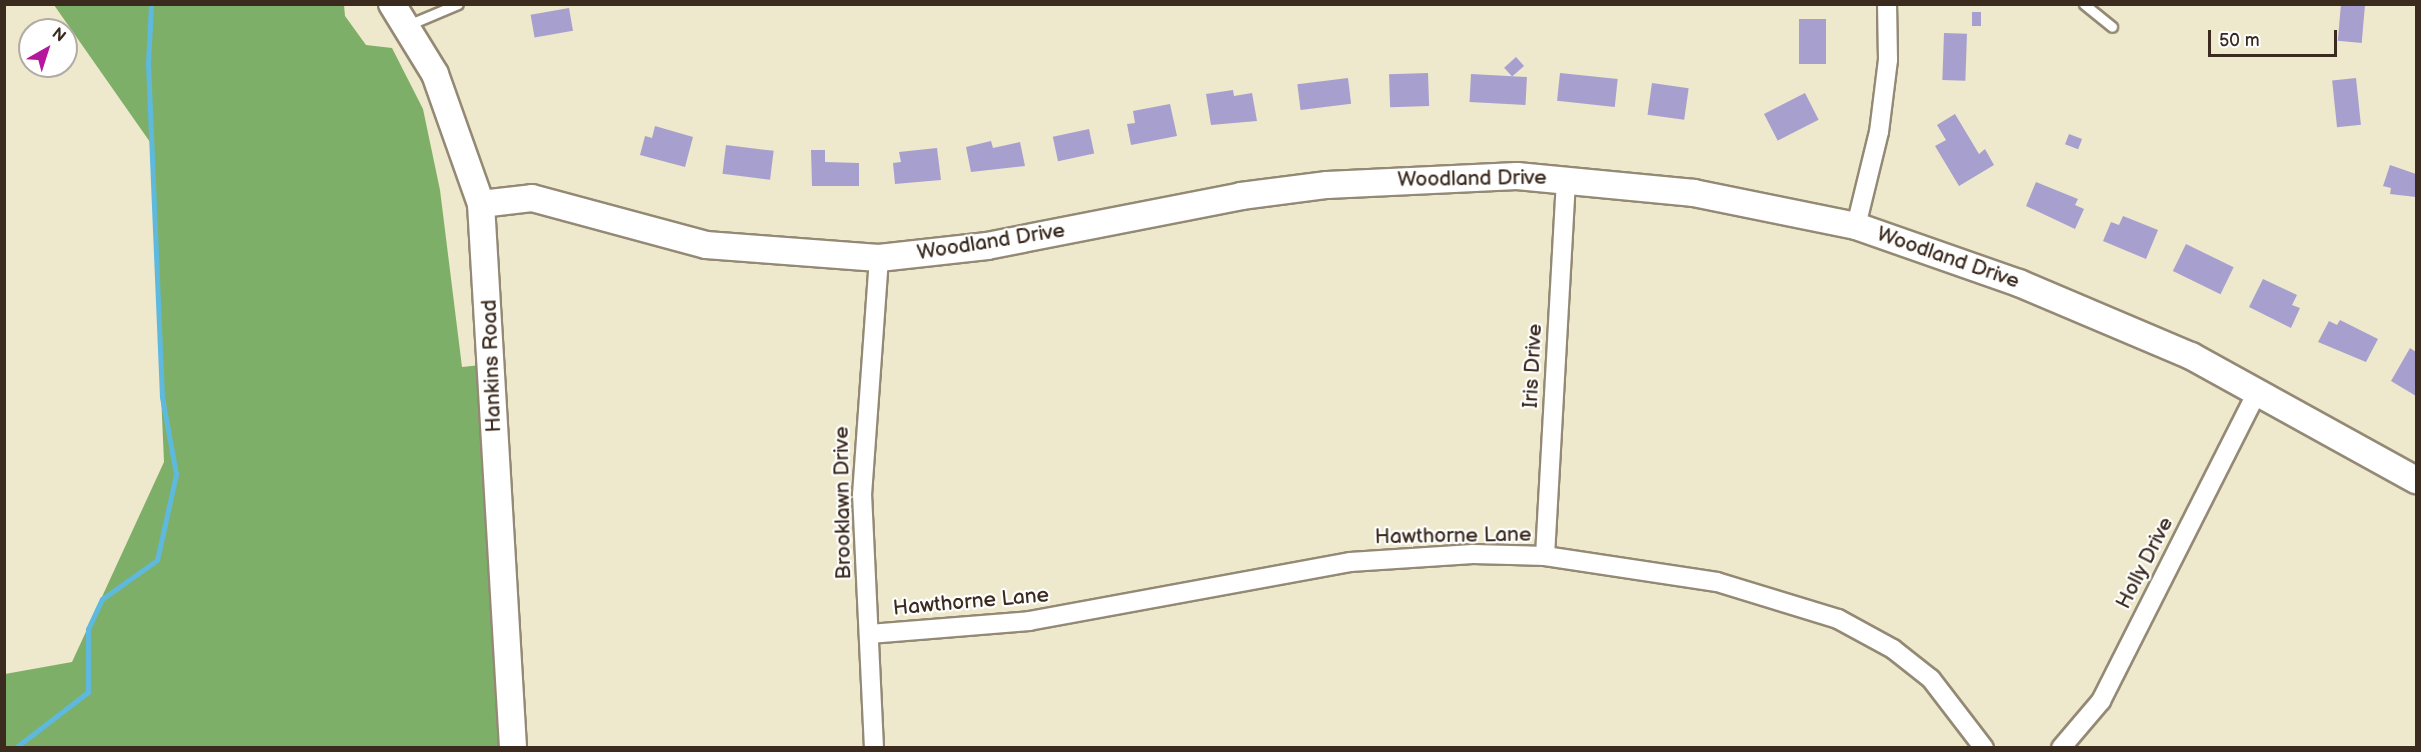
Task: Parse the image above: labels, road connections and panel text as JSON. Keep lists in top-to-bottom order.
{
  "streets": {
    "street": [
      "Woodland Drive",
      "Hankins Road",
      "Iris Drive",
      "Brooklawn Drive",
      "Hawthorne Lane",
      "Holly Drive"
    ]
  },
  "crossings": [
    ["Woodland Drive", "Hankins Road"],
    ["Woodland Drive", "Iris Drive"],
    ["Woodland Drive", "Brooklawn Drive"],
    ["Woodland Drive", "Holly Drive"],
    ["Iris Drive", "Hawthorne Lane"],
    ["Brooklawn Drive", "Hawthorne Lane"]
  ],
  "scale_bar": "50 m",
  "north": "top right"
}
